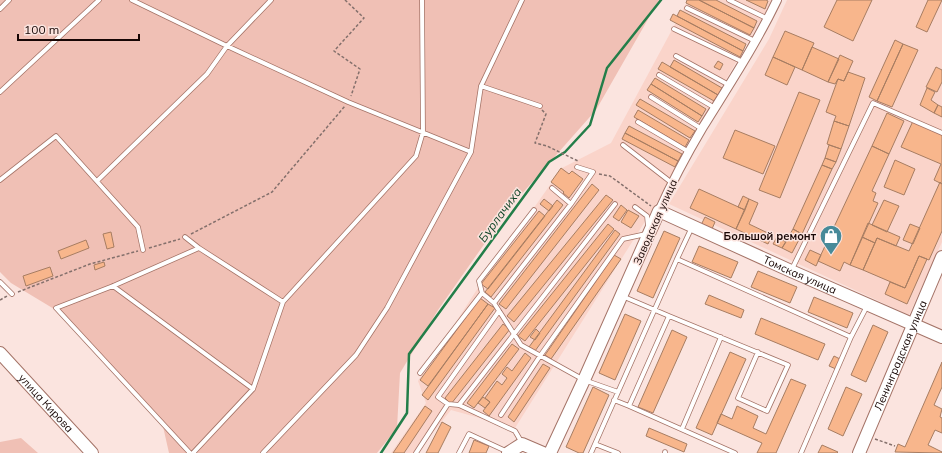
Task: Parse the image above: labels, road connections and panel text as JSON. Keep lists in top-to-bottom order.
{
  "streets": {
    "street": [
      "Заводская улица",
      "Томская улица",
      "Ленинградская улица",
      "улица Кирова"
    ]
  },
  "crossings": [
    ["Заводская улица", "Томская улица"],
    ["Томская улица", "Ленинградская улица"]
  ],
  "water": ["Бурлачиха"],
  "places": {
    "shop": ["Большой ремонт"]
  },
  "scale_bar": "100 m"
}
